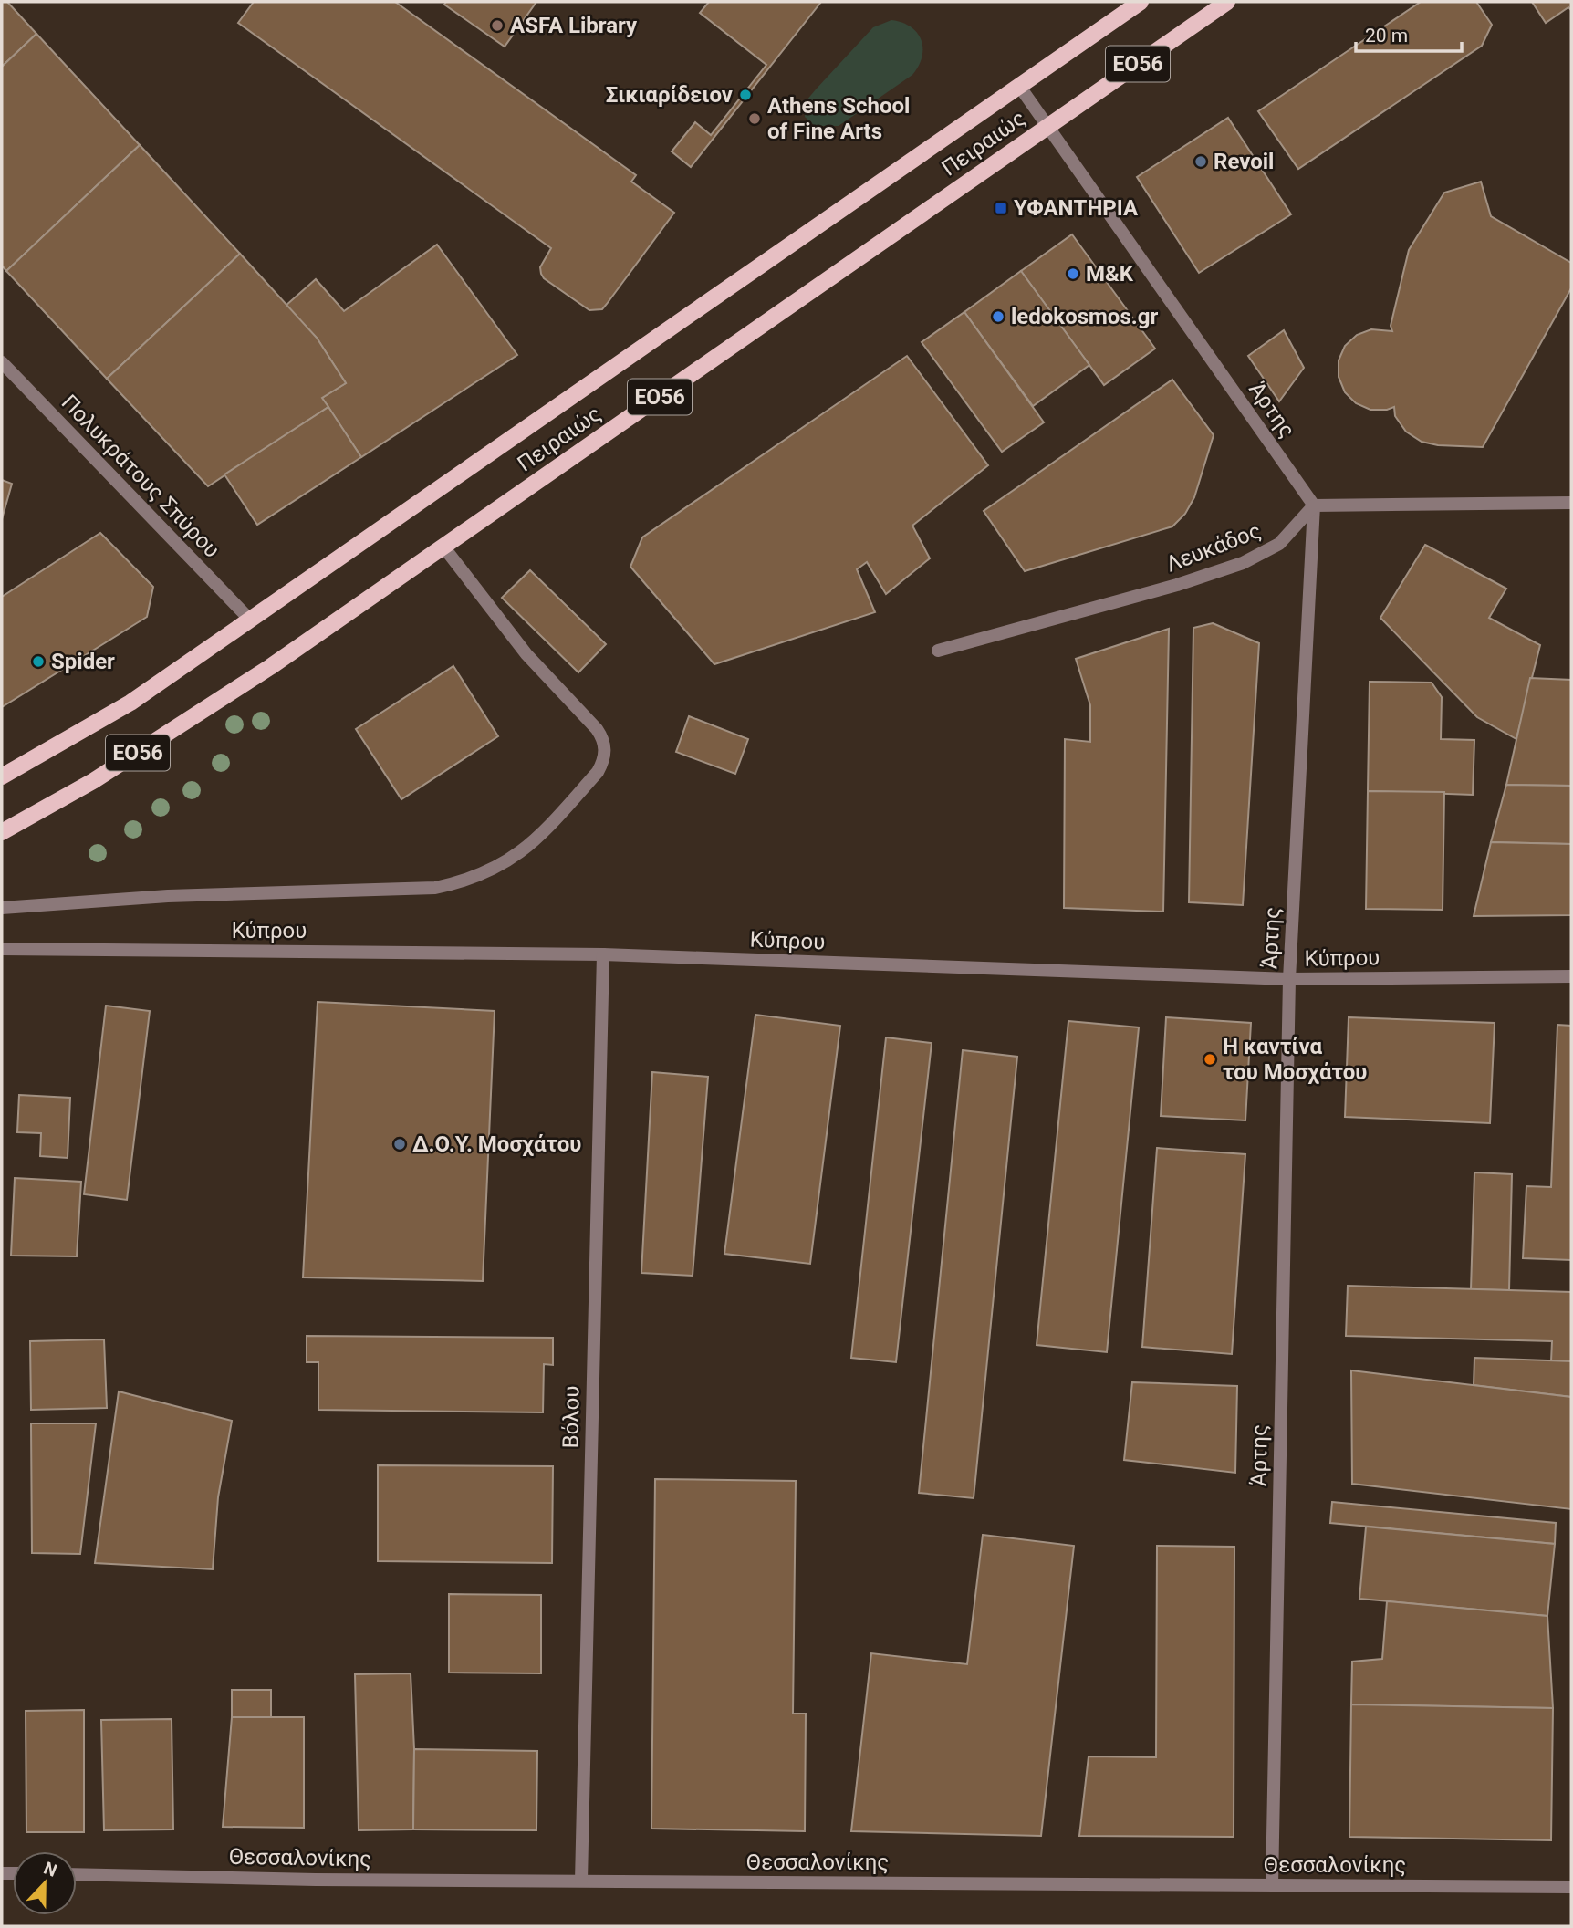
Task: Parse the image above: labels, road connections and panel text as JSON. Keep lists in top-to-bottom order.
{
  "streets": {
    "main road": ["ΕΟ56", "Πειραιώς"],
    "street": [
      "Άρτης",
      "Πολυκράτους Σπύρου",
      "Λευκάδος",
      "Κύπρου",
      "Βόλου",
      "Θεσσαλονίκης"
    ]
  },
  "crossings": [
    ["Πειραιώς", "Άρτης"],
    ["Πειραιώς", "Πολυκράτους Σπύρου"],
    ["Άρτης", "Λευκάδος"],
    ["Άρτης", "Κύπρου"],
    ["Άρτης", "Θεσσαλονίκης"],
    ["Κύπρου", "Βόλου"],
    ["Βόλου", "Θεσσαλονίκης"]
  ],
  "places": {
    "other": [
      "ASFA Library",
      "Σικιαρίδειον",
      "Athens School of Fine Arts",
      "Revoil",
      "M&K",
      "ledokosmos.gr",
      "Spider",
      "Η καντίνα του Μοσχάτου",
      "Δ.Ο.Υ. Μοσχάτου"
    ],
    "transit": ["ΥΦΑΝΤΗΡΙΑ"]
  },
  "scale_bar": "20 m",
  "north": "top"
}
